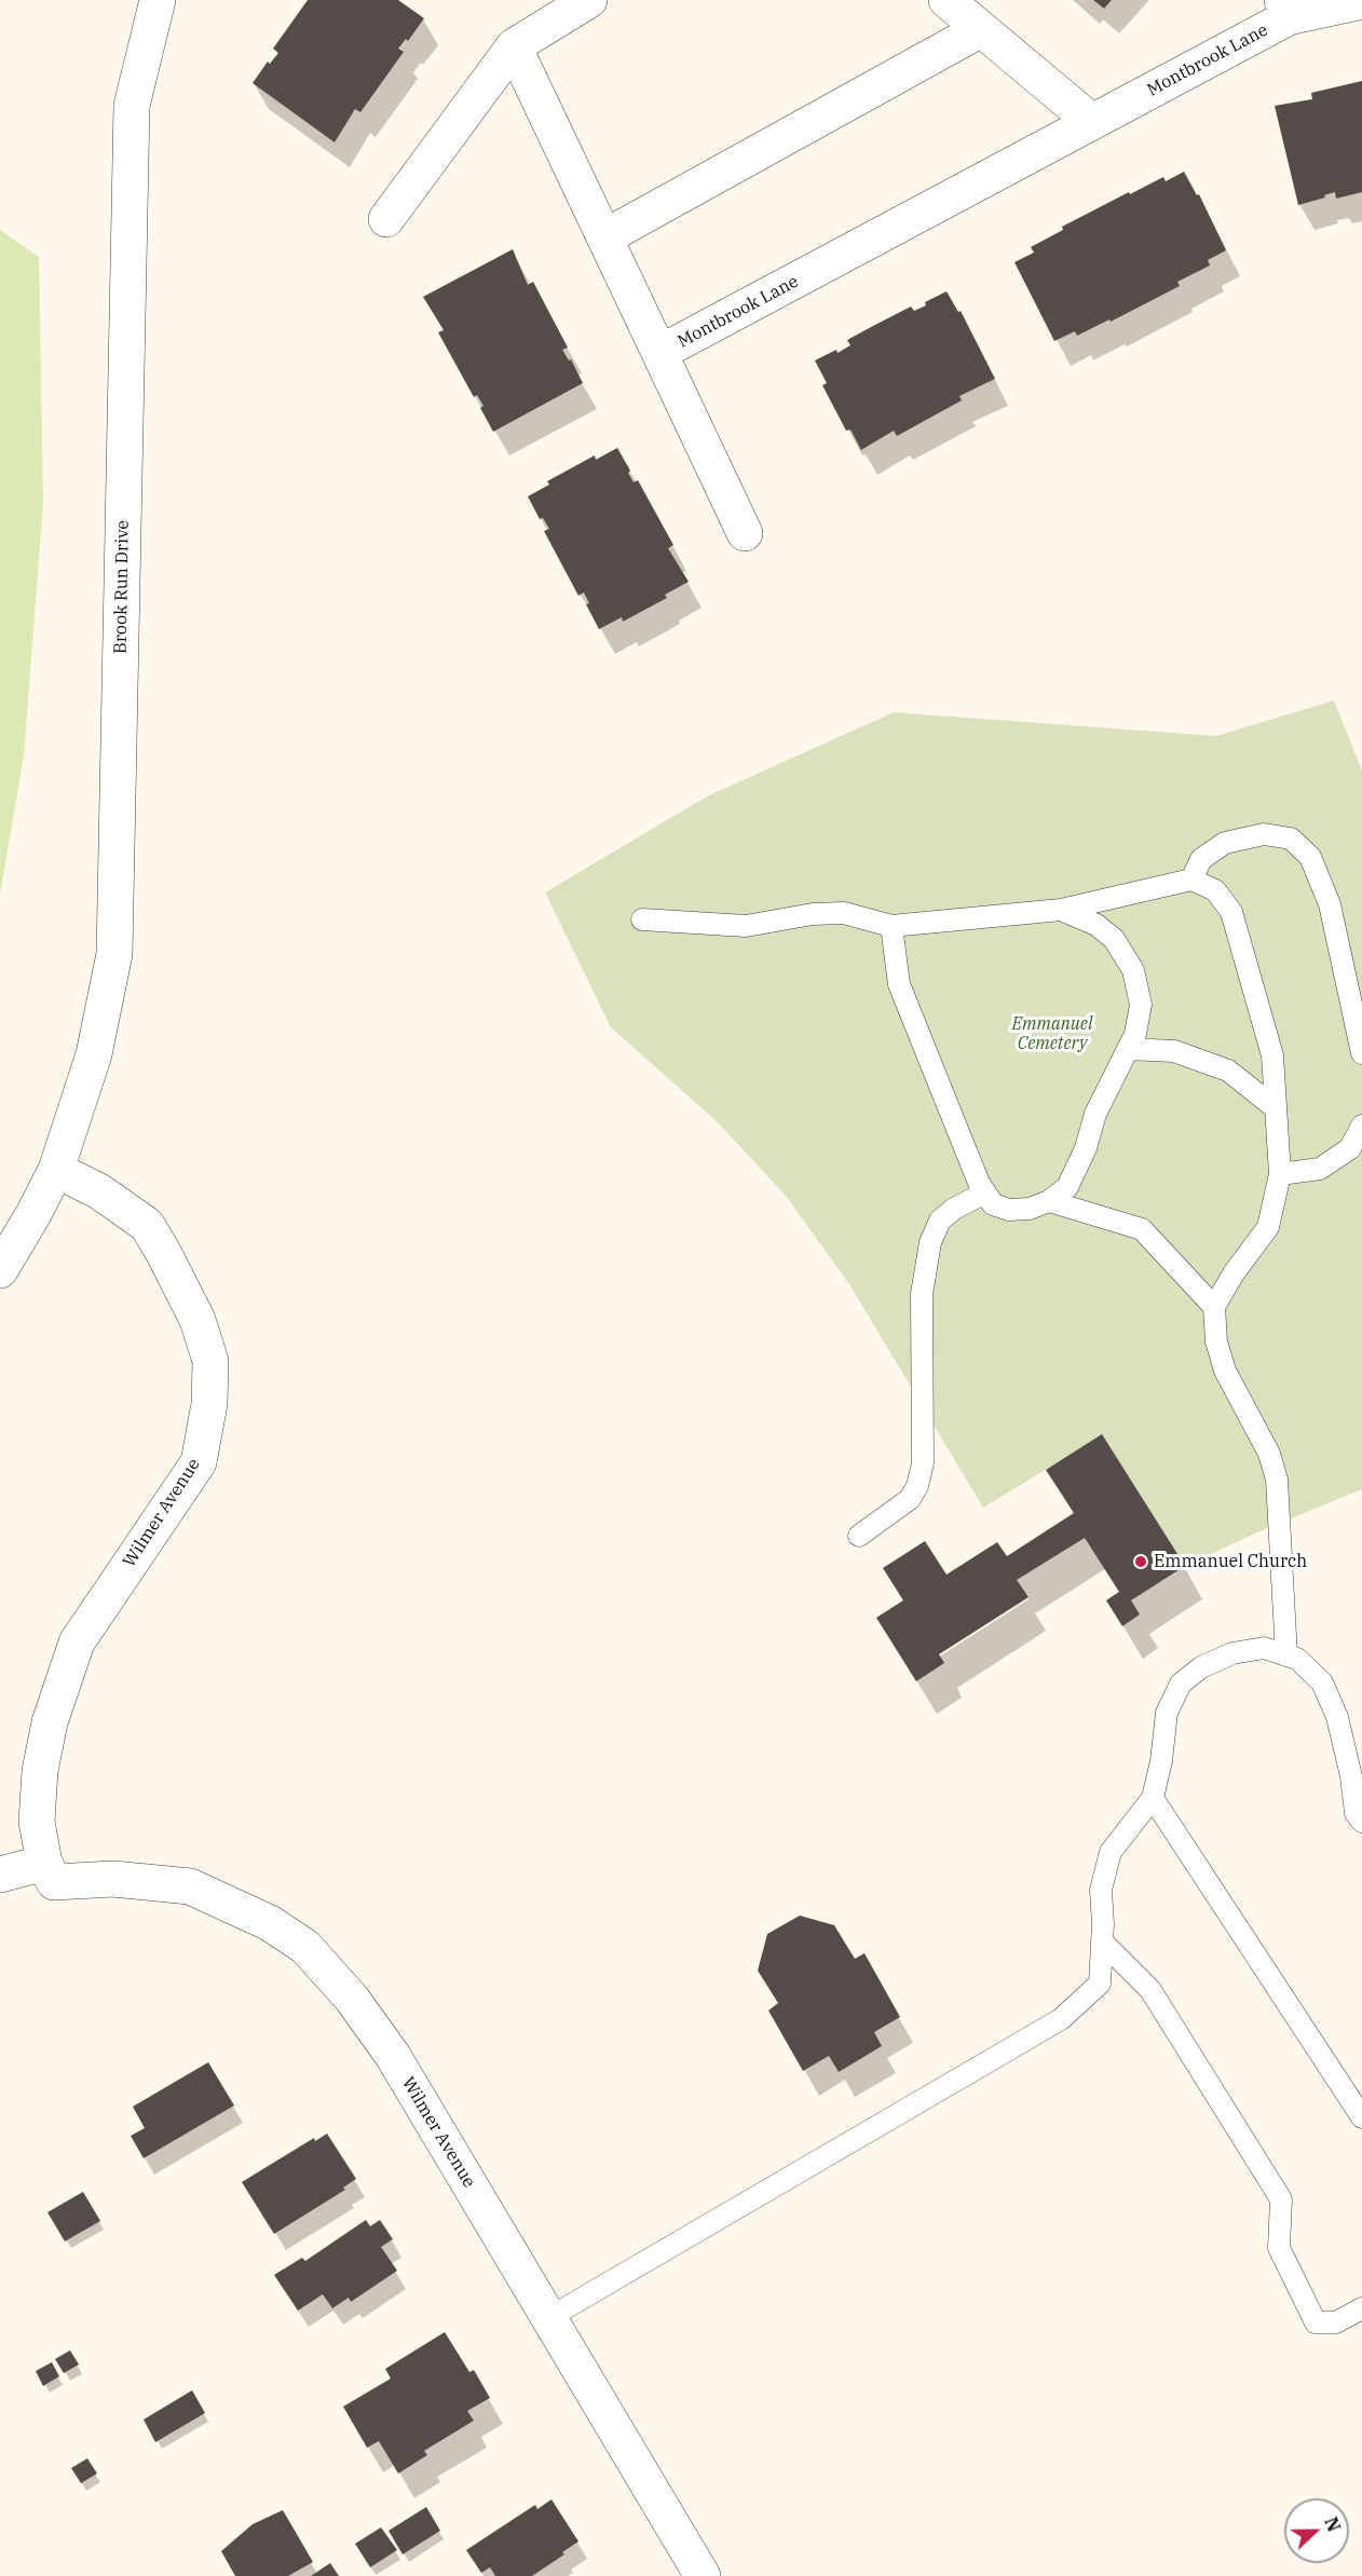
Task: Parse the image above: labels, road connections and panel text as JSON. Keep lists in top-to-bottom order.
{
  "streets": {
    "street": ["Montbrook Lane", "Brook Run Drive", "Wilmer Avenue"]
  },
  "crossings": [
    ["Brook Run Drive", "Wilmer Avenue"]
  ],
  "parks": ["Emmanuel Cemetery"],
  "places": ["Emmanuel Church"],
  "north": "right"
}
